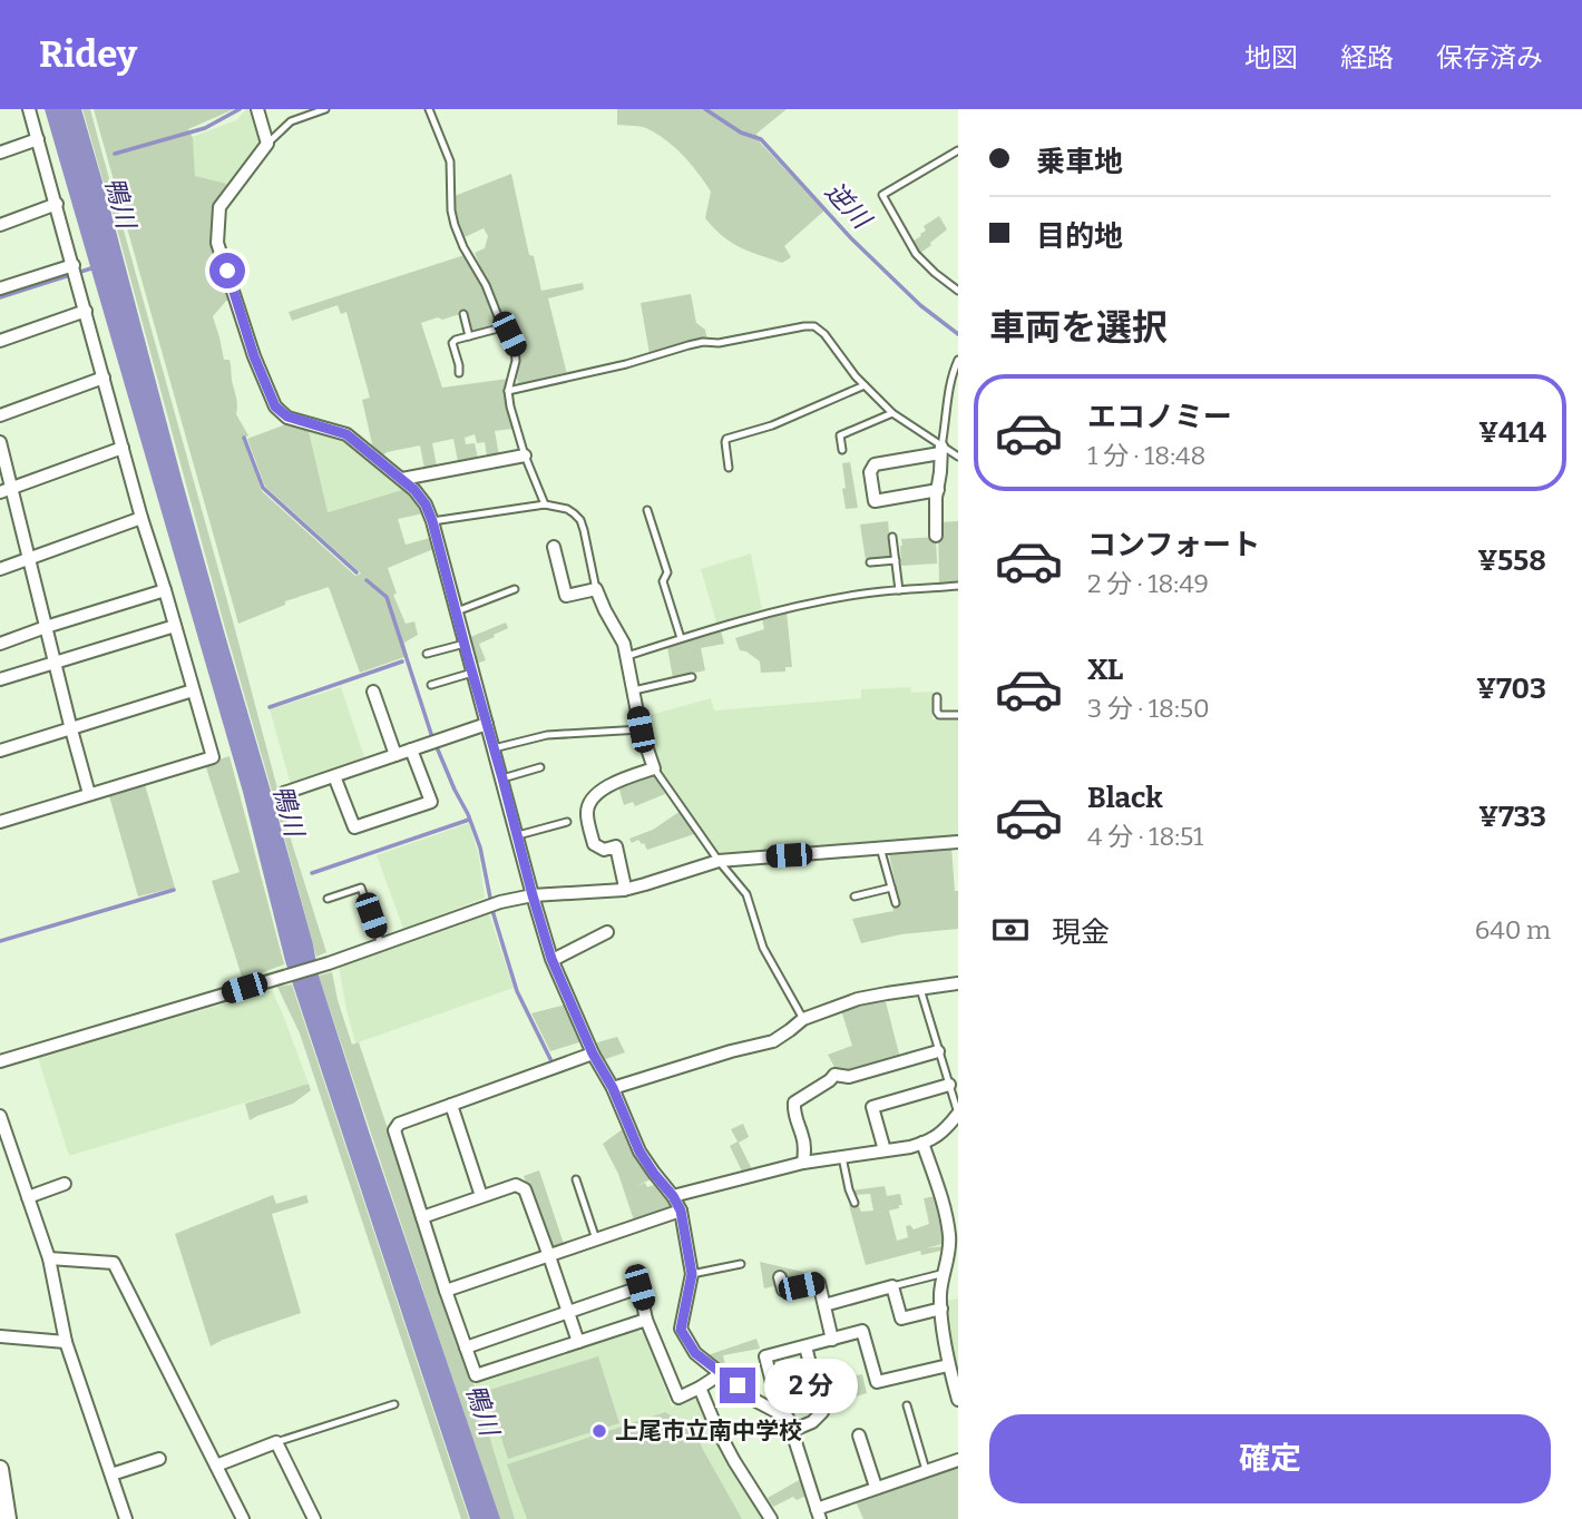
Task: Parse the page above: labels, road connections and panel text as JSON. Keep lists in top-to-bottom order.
{
  "water": ["鴨川", "逆川"],
  "places": ["上尾市立南中学校"],
  "page": {
    "header": "Ridey",
    "nav": ["地図", "経路", "保存済み"],
    "banner": ["乗車地", "目的地"],
    "heading": "車両を選択",
    "list": [
      {
        "name": "エコノミー",
        "note": "1 分 · 18:48",
        "value": "¥414"
      },
      {
        "name": "コンフォート",
        "note": "2 分 · 18:49",
        "value": "¥558"
      },
      {
        "name": "XL",
        "note": "3 分 · 18:50",
        "value": "¥703"
      },
      {
        "name": "Black",
        "note": "4 分 · 18:51",
        "value": "¥733"
      }
    ],
    "pay": ["現金", "640 m"],
    "bubble": "2 分",
    "buttons": "確定"
  }
}
